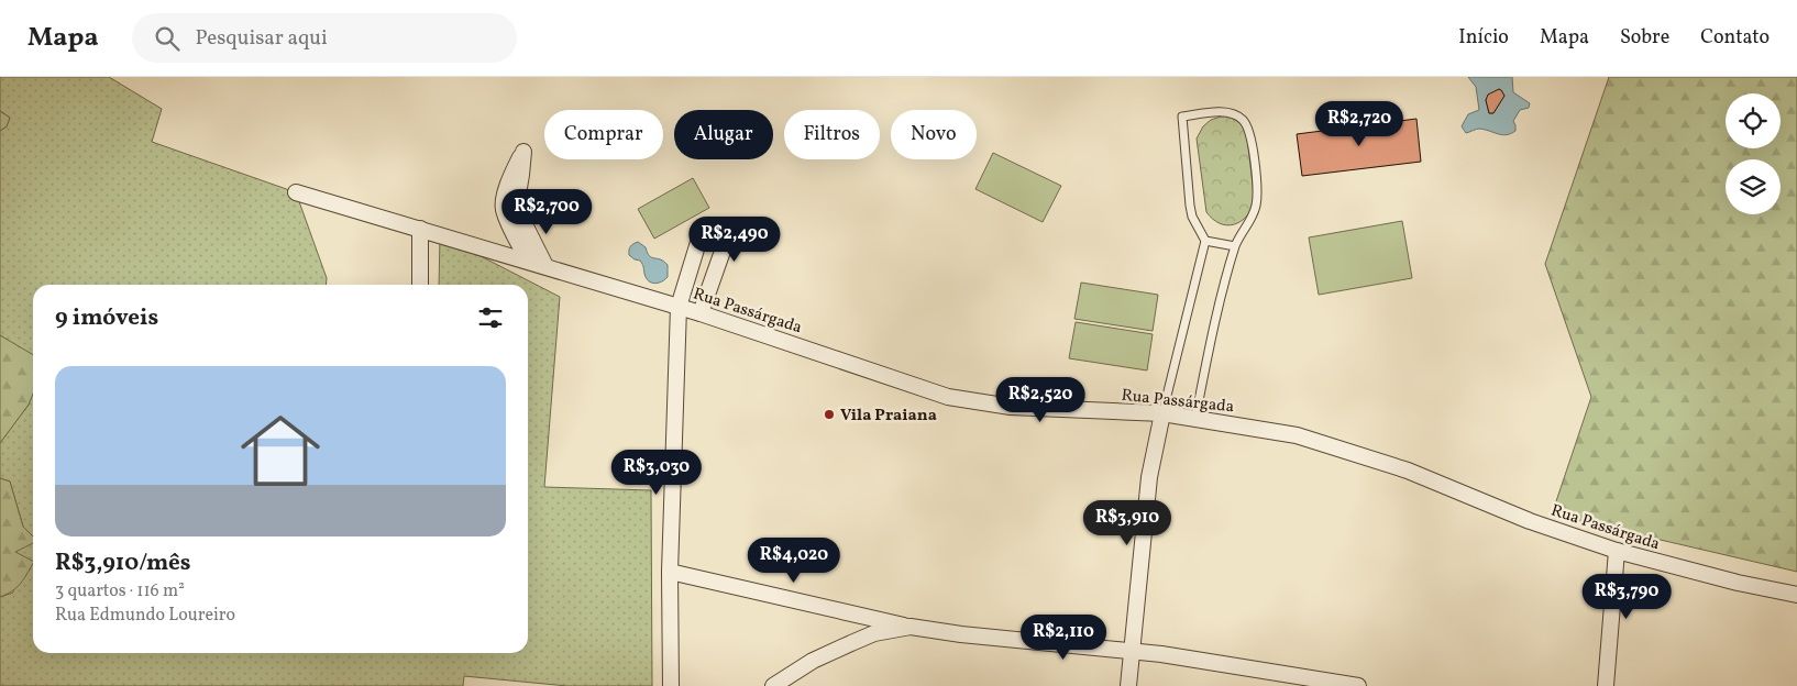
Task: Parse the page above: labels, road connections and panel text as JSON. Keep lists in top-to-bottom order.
{
  "streets": {
    "street": ["Rua Passárgada"]
  },
  "places": ["Vila Praiana"],
  "page": {
    "header": "Mapa",
    "search": "Pesquisar aqui",
    "nav": [
      "Início",
      "Mapa",
      "Sobre",
      "Contato"
    ],
    "price": [
      "R$2,720",
      "R$2,700",
      "R$2,490",
      "R$2,520",
      "R$3,030",
      "R$3,910",
      "R$4,020",
      "R$3,790",
      "R$2,110"
    ],
    "chip": [
      "Comprar",
      "Alugar",
      "Filtros",
      "Novo"
    ],
    "heading": "9 imóveis",
    "list": [
      {
        "name": "R$3,910/mês",
        "note": "3 quartos · 116 m² · Rua Edmundo Loureiro"
      }
    ]
  }
}
